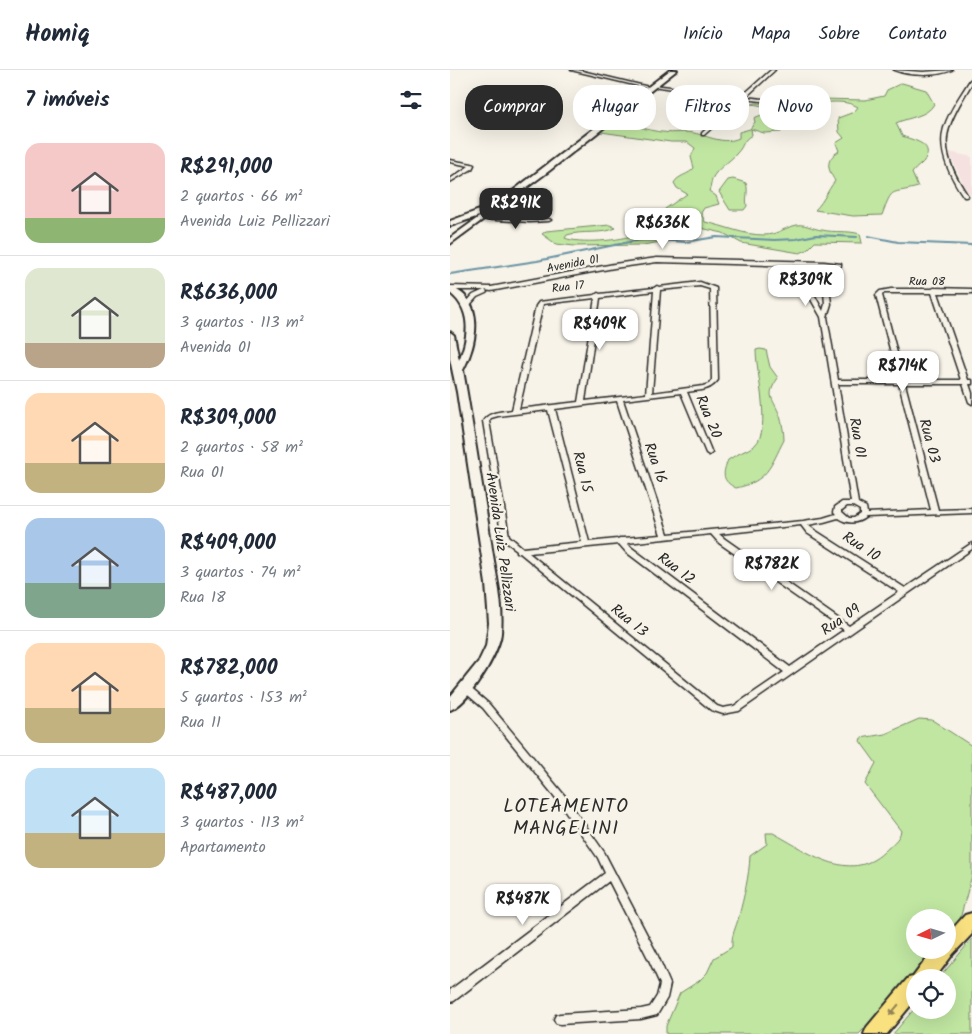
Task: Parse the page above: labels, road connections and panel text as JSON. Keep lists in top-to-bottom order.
{
  "streets": {
    "main road": ["Avenida Luiz Pellizzari"],
    "street": [
      "Avenida 01",
      "Rua 08",
      "Rua 17",
      "Rua 20",
      "Rua 01",
      "Rua 03",
      "Rua 16",
      "Rua 15",
      "Rua 10",
      "Rua 12",
      "Rua 09",
      "Rua 13"
    ]
  },
  "crossings": [
    ["Rua 08", "Rua 03"],
    ["Rua 17", "Rua 20"],
    ["Rua 17", "Rua 13"],
    ["Rua 10", "Rua 09"],
    ["Rua 12", "Rua 09"],
    ["Rua 09", "Rua 13"]
  ],
  "districts": ["LOTEAMENTO MANGELINI"],
  "north": "left",
  "page": {
    "header": "Homiq",
    "nav": [
      "Início",
      "Mapa",
      "Sobre",
      "Contato"
    ],
    "heading": "7 imóveis",
    "chip": [
      "Comprar",
      "Alugar",
      "Filtros",
      "Novo"
    ],
    "list": [
      {
        "name": "R$291,000",
        "note": "2 quartos · 66 m² · Avenida Luiz Pellizzari"
      },
      {
        "name": "R$636,000",
        "note": "3 quartos · 113 m² · Avenida 01"
      },
      {
        "name": "R$309,000",
        "note": "2 quartos · 58 m² · Rua 01"
      },
      {
        "name": "R$409,000",
        "note": "3 quartos · 74 m² · Rua 18"
      },
      {
        "name": "R$782,000",
        "note": "5 quartos · 153 m² · Rua 11"
      },
      {
        "name": "R$487,000",
        "note": "3 quartos · 113 m² · Apartamento"
      }
    ],
    "price": [
      "R$291K",
      "R$636K",
      "R$309K",
      "R$409K",
      "R$714K",
      "R$782K",
      "R$487K"
    ]
  }
}
